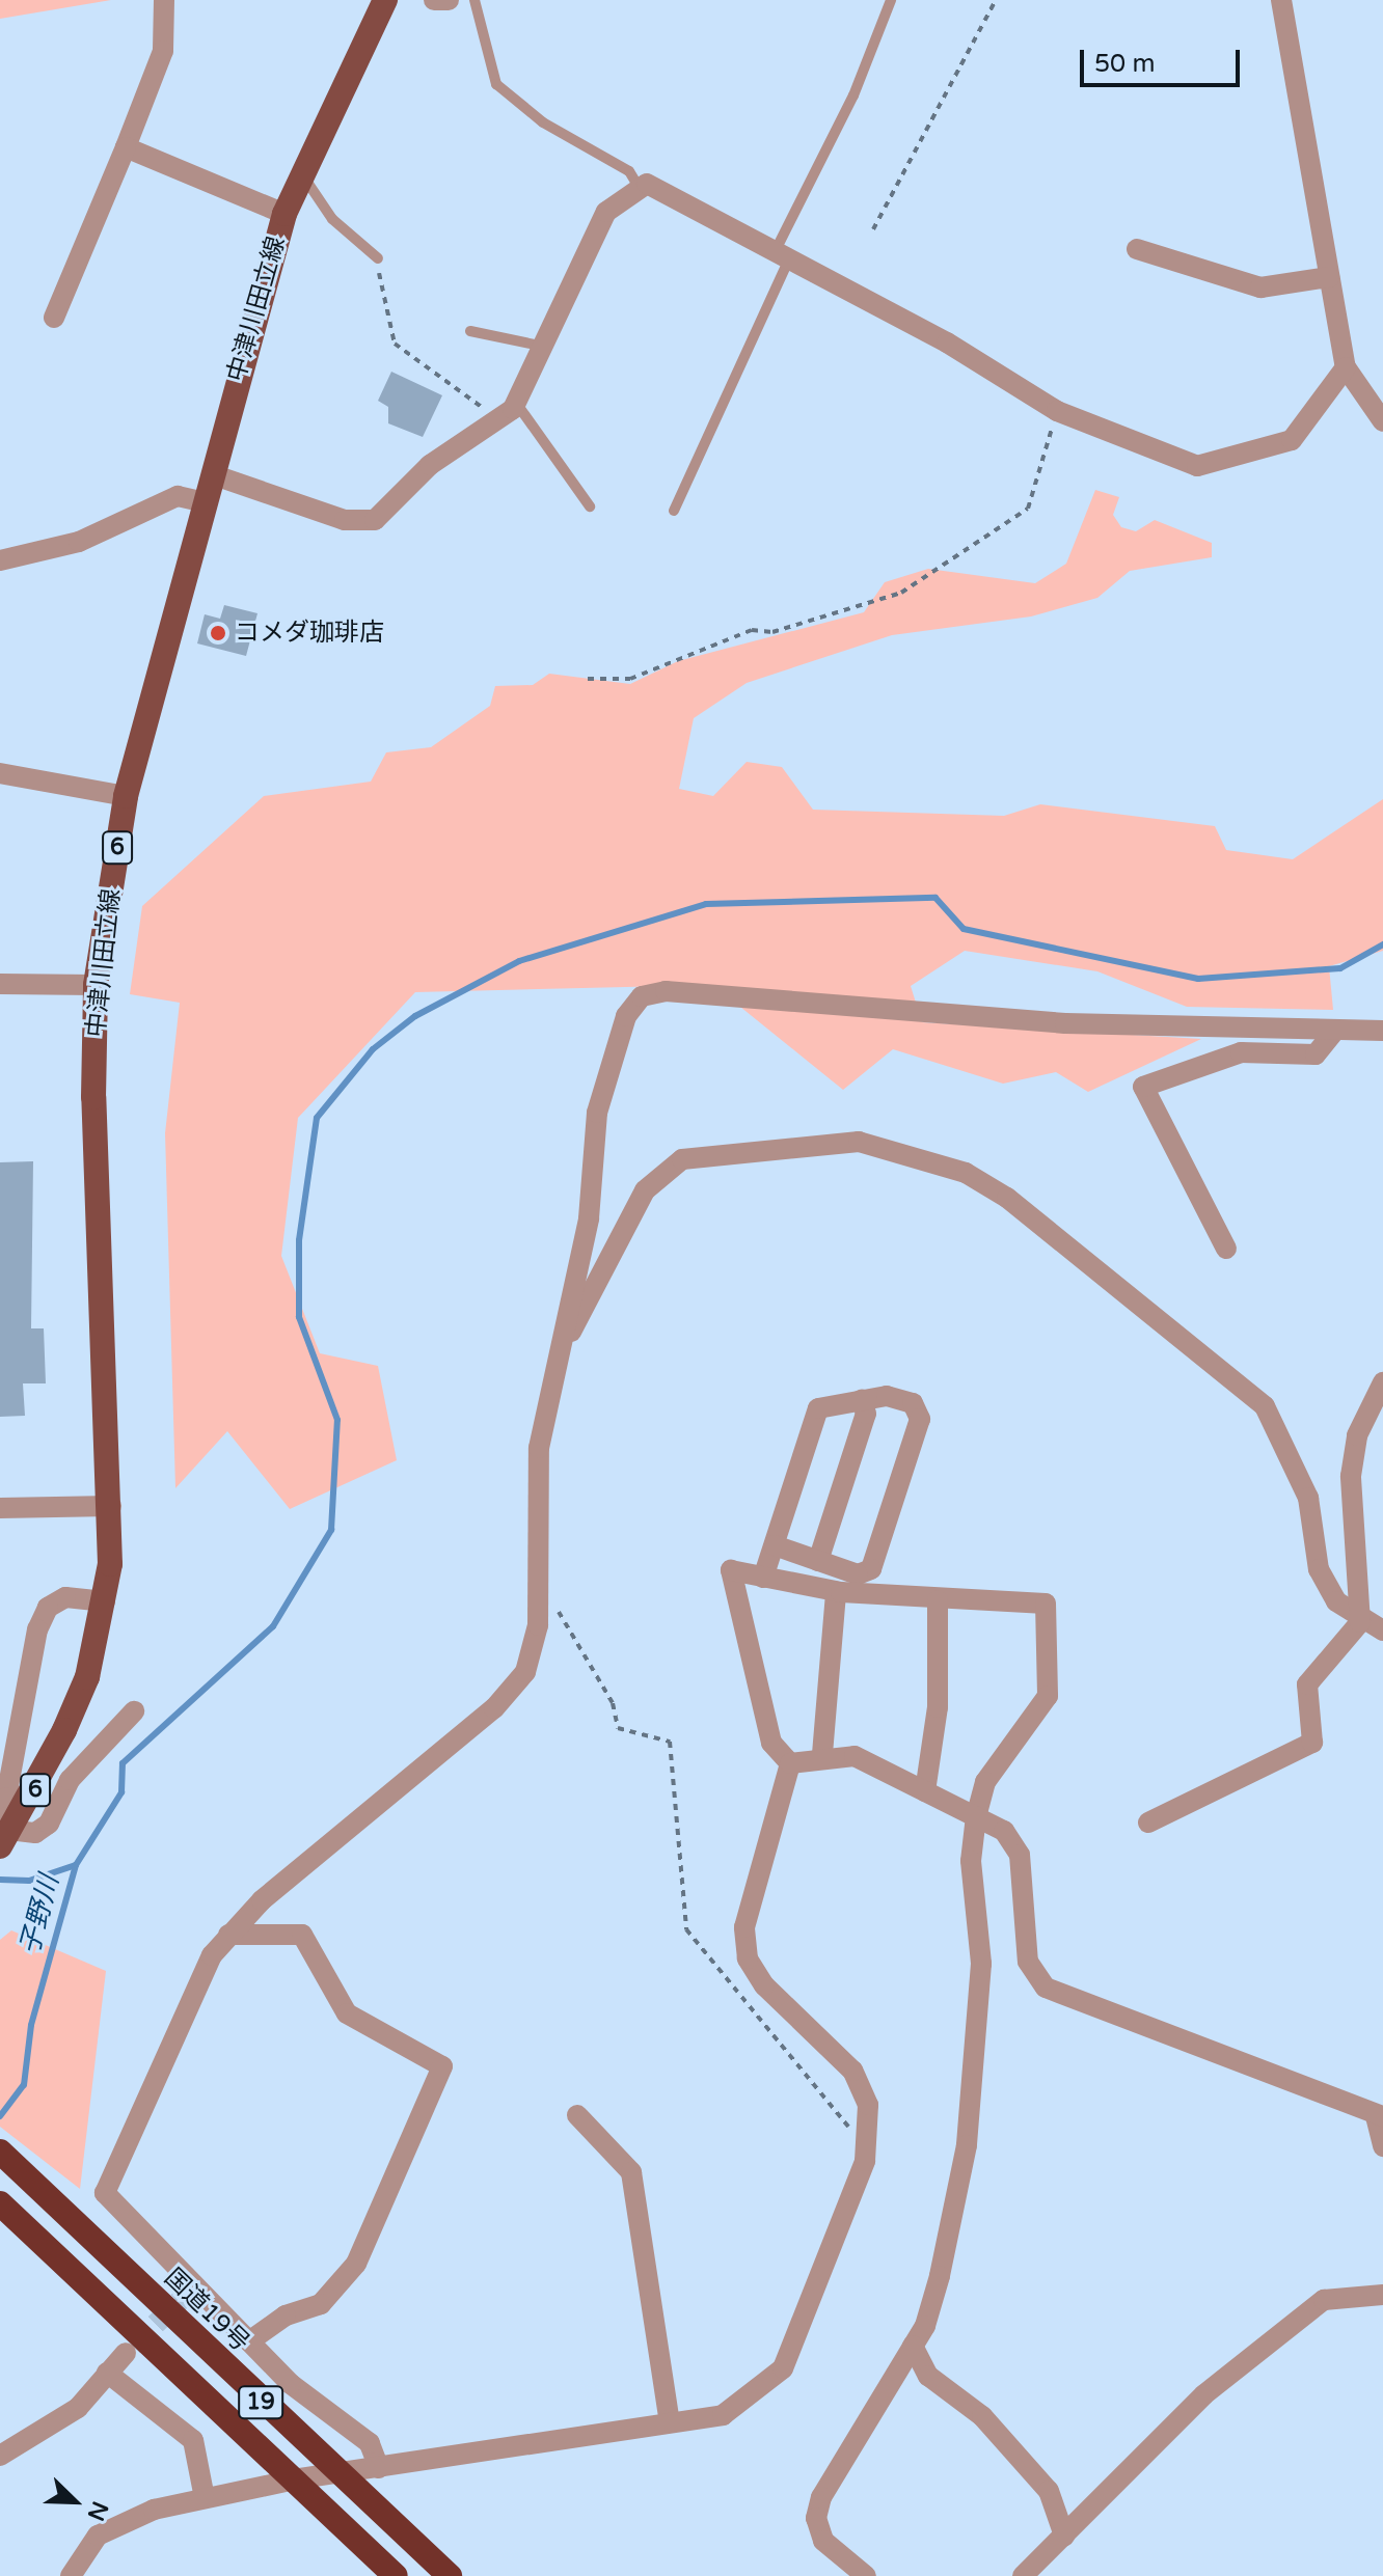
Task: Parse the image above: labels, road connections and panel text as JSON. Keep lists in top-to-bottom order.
{
  "streets": {
    "highway": ["国道19号", "19"],
    "main road": ["中津川田立線", "6"]
  },
  "water": ["子野川"],
  "places": ["コメダ珈琲店"],
  "scale_bar": "50 m",
  "north": "bottom right"
}
